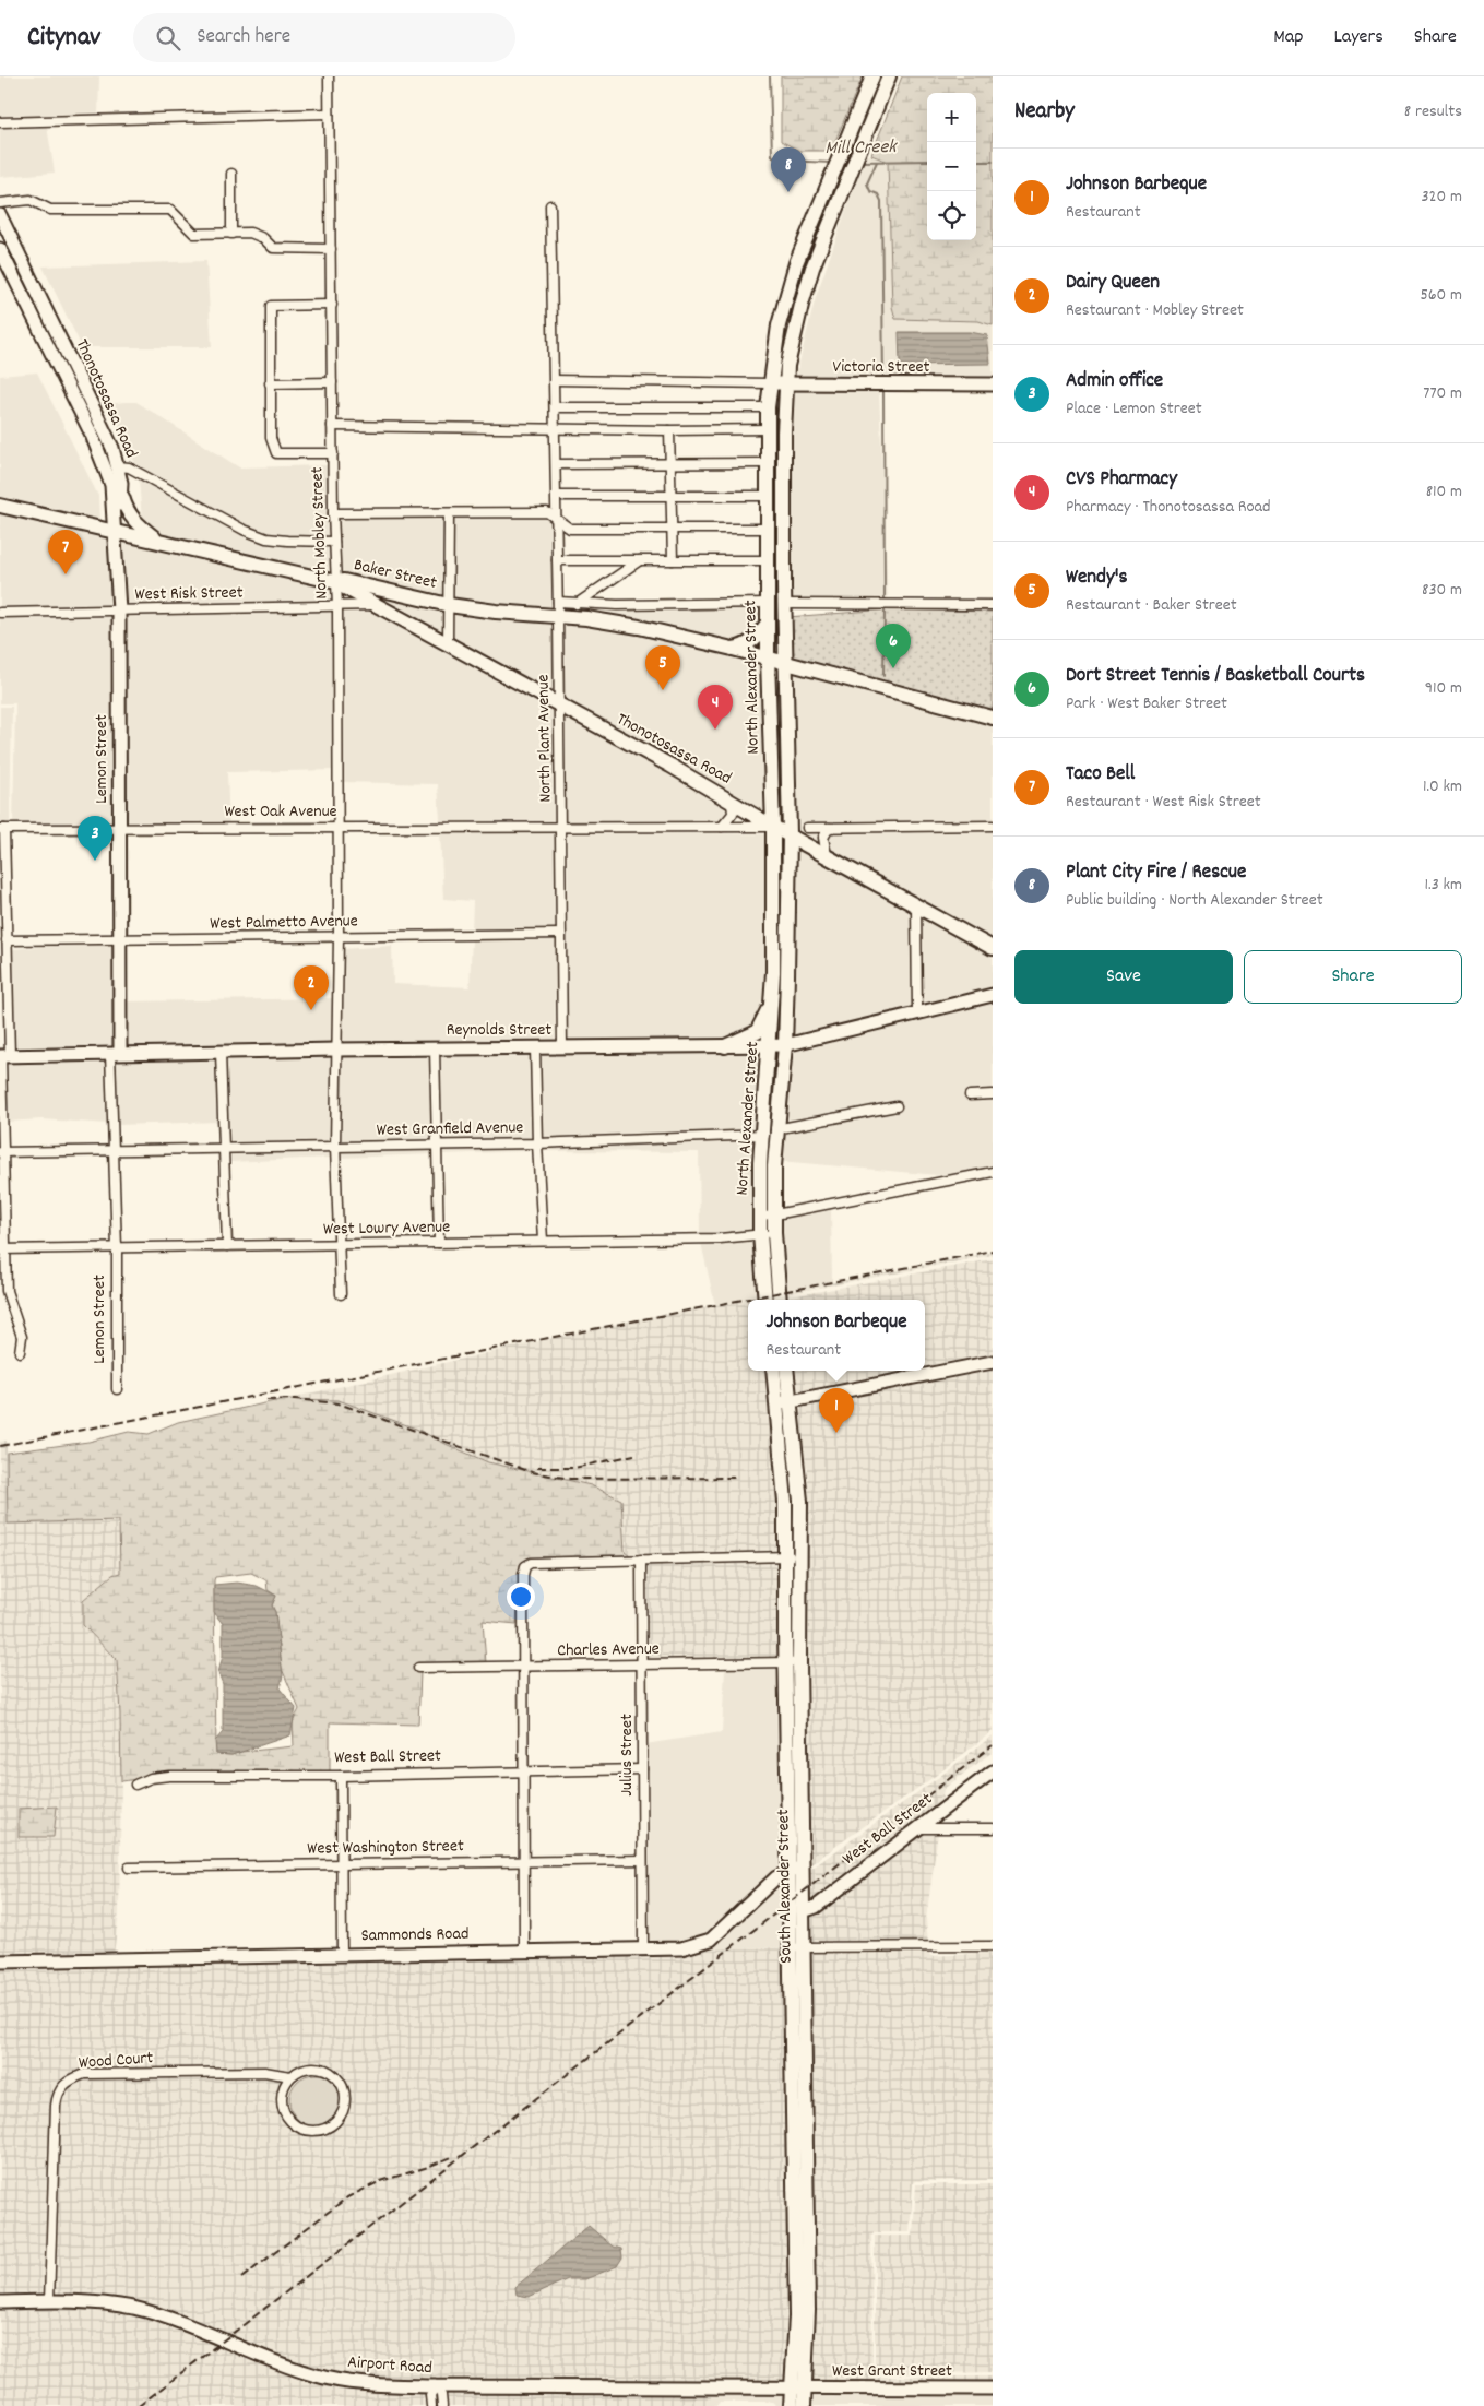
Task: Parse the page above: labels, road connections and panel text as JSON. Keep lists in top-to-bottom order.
{
  "streets": {
    "main road": [
      "Thonotosassa Road",
      "Baker Street",
      "North Alexander Street",
      "South Alexander Street"
    ],
    "street": [
      "Victoria Street",
      "North Mobley Street",
      "West Risk Street",
      "North Plant Avenue",
      "Lemon Street",
      "West Oak Avenue",
      "West Palmetto Avenue",
      "Reynolds Street",
      "West Granfield Avenue",
      "West Lowry Avenue",
      "Charles Avenue",
      "Julius Street",
      "West Ball Street",
      "West Washington Street",
      "Sammonds Road",
      "Wood Court",
      "Airport Road",
      "West Grant Street"
    ]
  },
  "crossings": [
    ["Victoria Street", "North Alexander Street"],
    ["Thonotosassa Road", "North Mobley Street"],
    ["Thonotosassa Road", "Baker Street"],
    ["Thonotosassa Road", "West Risk Street"],
    ["Thonotosassa Road", "North Alexander Street"],
    ["Thonotosassa Road", "North Plant Avenue"],
    ["Thonotosassa Road", "Lemon Street"],
    ["Thonotosassa Road", "West Oak Avenue"],
    ["North Mobley Street", "Baker Street"],
    ["North Mobley Street", "West Risk Street"],
    ["North Mobley Street", "West Oak Avenue"],
    ["North Mobley Street", "West Palmetto Avenue"],
    ["North Mobley Street", "Reynolds Street"],
    ["North Mobley Street", "West Granfield Avenue"],
    ["Baker Street", "North Alexander Street"],
    ["Baker Street", "North Plant Avenue"],
    ["Baker Street", "Lemon Street"],
    ["West Risk Street", "Lemon Street"],
    ["North Alexander Street", "West Oak Avenue"],
    ["North Alexander Street", "Reynolds Street"],
    ["North Alexander Street", "West Granfield Avenue"],
    ["North Alexander Street", "West Lowry Avenue"],
    ["North Plant Avenue", "West Oak Avenue"],
    ["North Plant Avenue", "West Palmetto Avenue"],
    ["North Plant Avenue", "Reynolds Street"],
    ["Lemon Street", "West Oak Avenue"],
    ["Lemon Street", "West Palmetto Avenue"],
    ["Lemon Street", "Reynolds Street"],
    ["Lemon Street", "West Granfield Avenue"],
    ["Lemon Street", "West Lowry Avenue"],
    ["Charles Avenue", "Julius Street"],
    ["Charles Avenue", "South Alexander Street"],
    ["Julius Street", "West Ball Street"],
    ["Julius Street", "West Washington Street"],
    ["Julius Street", "Sammonds Road"],
    ["West Ball Street", "South Alexander Street"],
    ["South Alexander Street", "Sammonds Road"],
    ["South Alexander Street", "Airport Road"],
    ["South Alexander Street", "West Grant Street"],
    ["Wood Court", "Airport Road"],
    ["Airport Road", "West Grant Street"]
  ],
  "water": ["Mill Creek"],
  "page": {
    "header": "Citynav",
    "search": "Search here",
    "nav": ["Map", "Layers", "Share"],
    "heading": ["Nearby", "8 results"],
    "map_buttons": ["+", "−"],
    "pins": [
      "8",
      "7",
      "6",
      "5",
      "4",
      "3",
      "2",
      "1"
    ],
    "list": [
      {
        "mark": "1",
        "name": "Johnson Barbeque",
        "note": "Restaurant",
        "value": "320 m"
      },
      {
        "mark": "2",
        "name": "Dairy Queen",
        "note": "Restaurant · Mobley Street",
        "value": "560 m"
      },
      {
        "mark": "3",
        "name": "Admin office",
        "note": "Place · Lemon Street",
        "value": "770 m"
      },
      {
        "mark": "4",
        "name": "CVS Pharmacy",
        "note": "Pharmacy · Thonotosassa Road",
        "value": "810 m"
      },
      {
        "mark": "5",
        "name": "Wendy's",
        "note": "Restaurant · Baker Street",
        "value": "830 m"
      },
      {
        "mark": "6",
        "name": "Dort Street Tennis / Basketball Courts",
        "note": "Park · West Baker Street",
        "value": "910 m"
      },
      {
        "mark": "7",
        "name": "Taco Bell",
        "note": "Restaurant · West Risk Street",
        "value": "1.0 km"
      },
      {
        "mark": "8",
        "name": "Plant City Fire / Rescue",
        "note": "Public building · North Alexander Street",
        "value": "1.3 km"
      }
    ],
    "buttons": ["Save", "Share"],
    "popup": ["Johnson Barbeque", "Restaurant"]
  }
}
